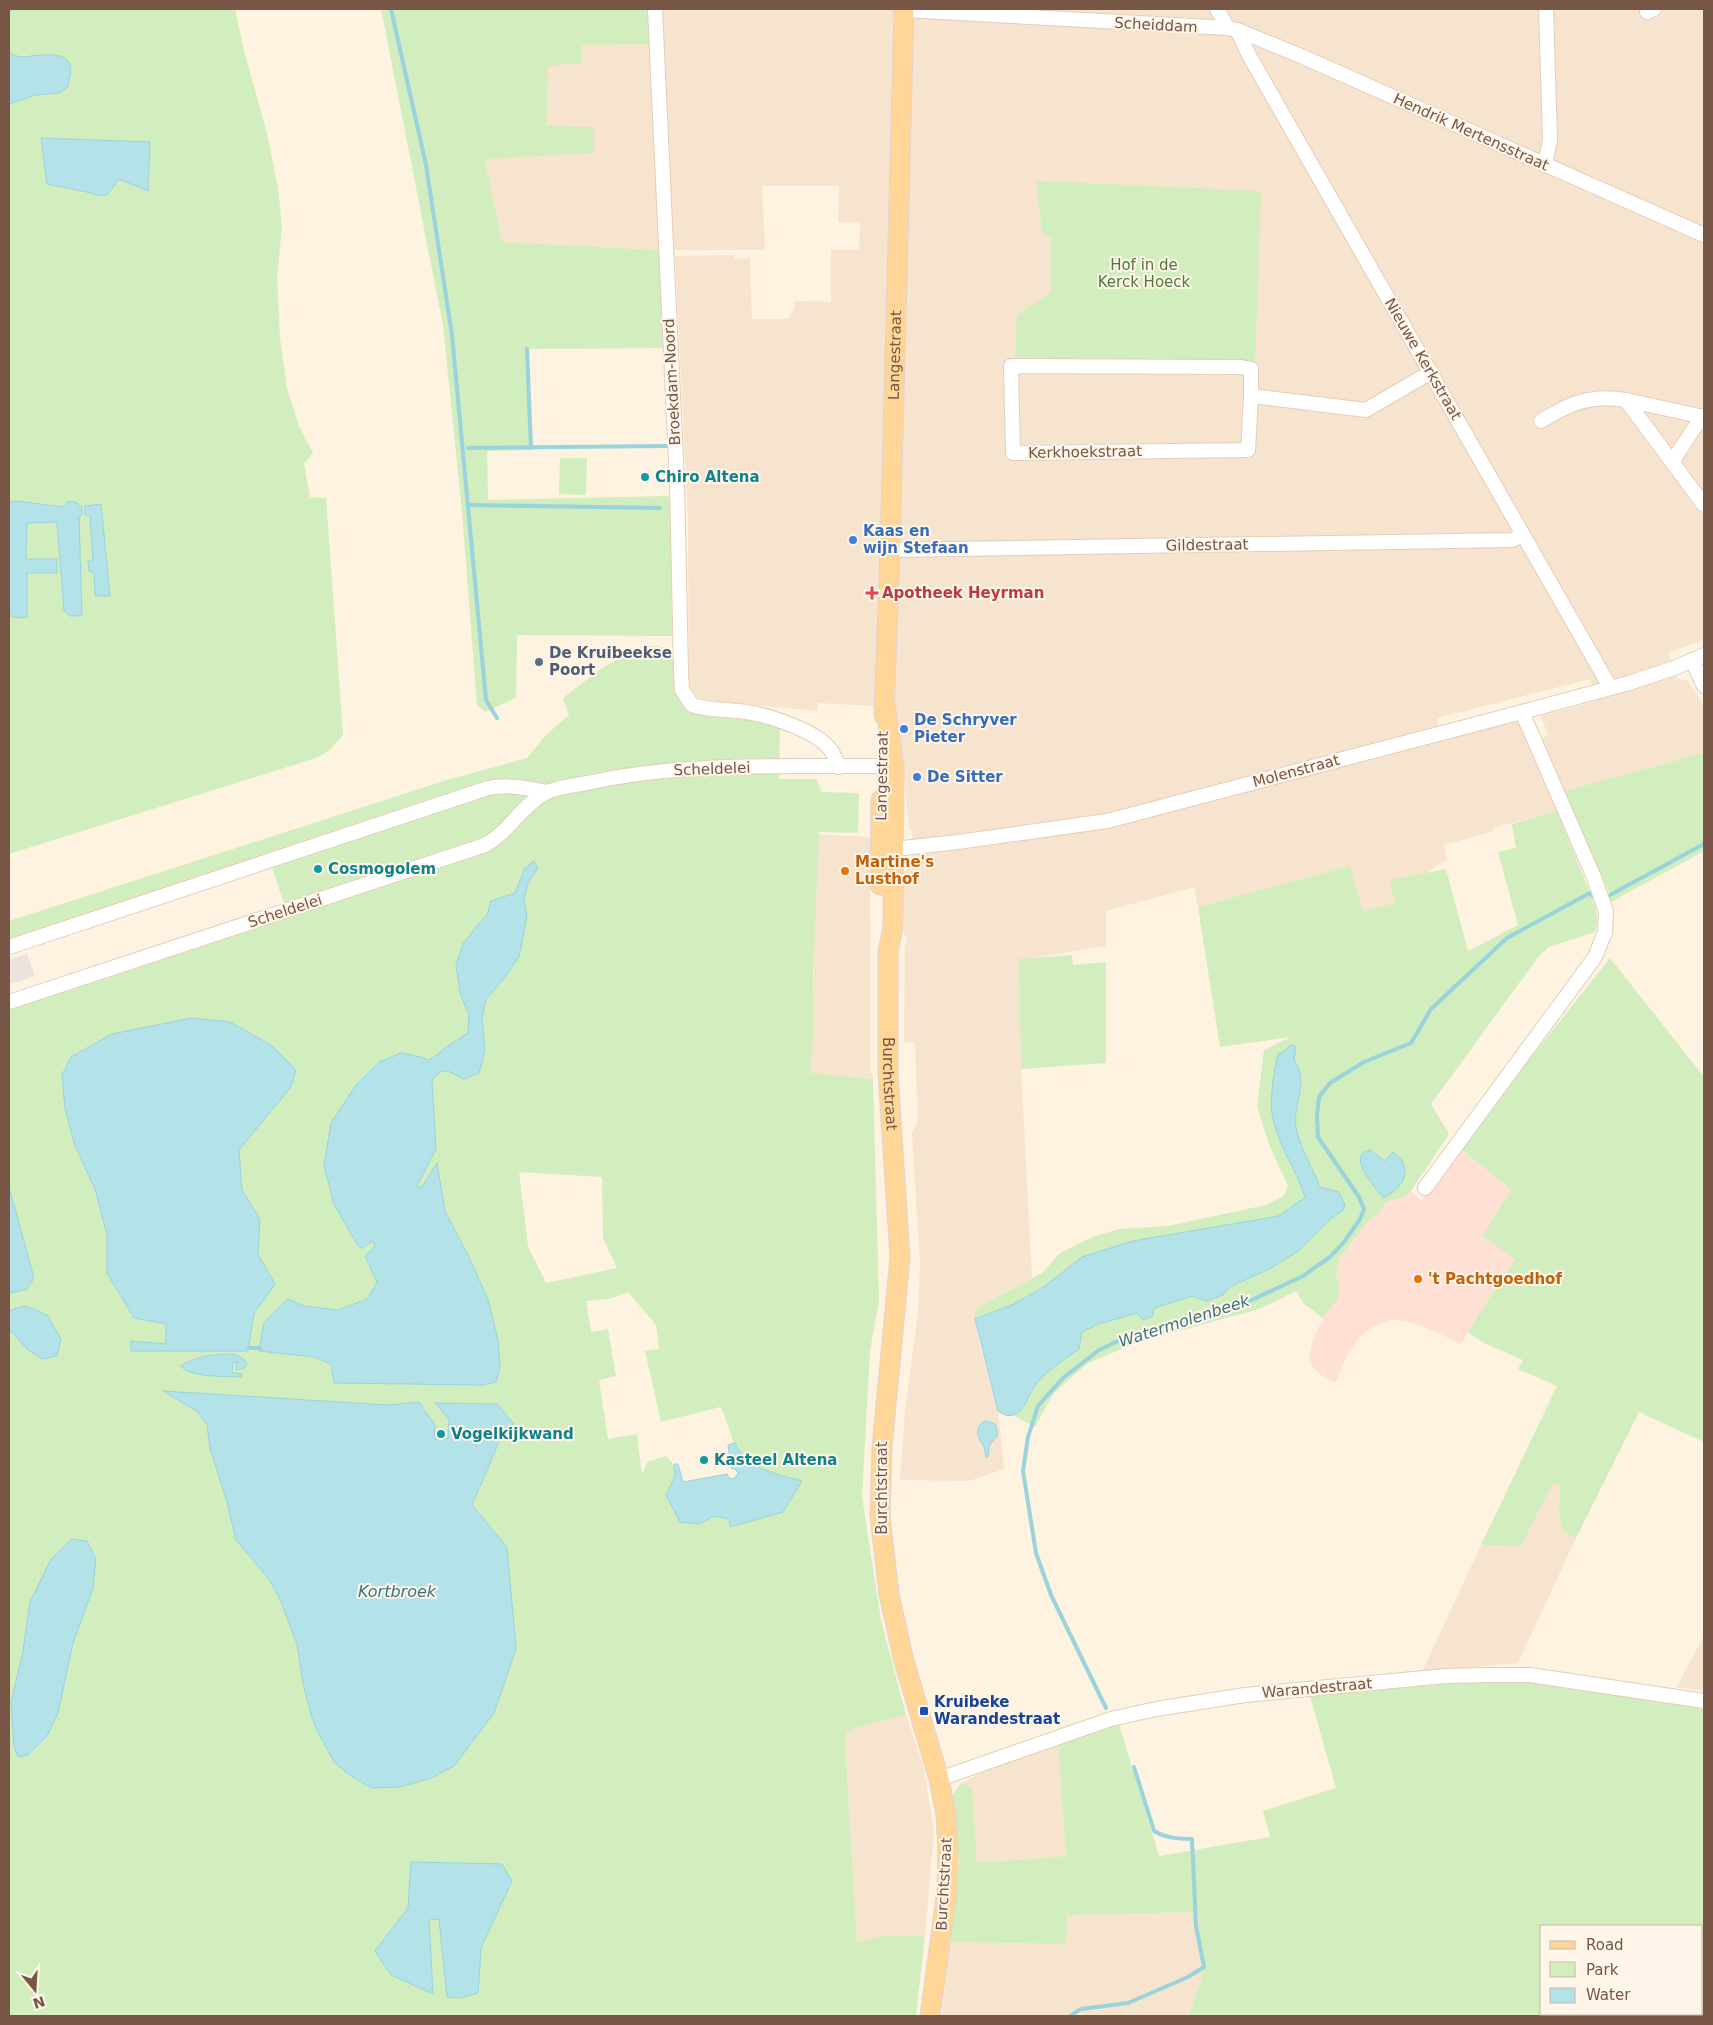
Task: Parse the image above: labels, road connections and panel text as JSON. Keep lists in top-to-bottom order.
{
  "streets": {
    "main road": ["Langestraat", "Burchtstraat"],
    "street": [
      "Scheiddam",
      "Hendrik Mertensstraat",
      "Nieuwe Kerkstraat",
      "Broekdam-Noord",
      "Kerkhoekstraat",
      "Gildestraat",
      "Scheldelei",
      "Molenstraat",
      "Warandestraat"
    ]
  },
  "crossings": [
    ["Scheiddam", "Hendrik Mertensstraat"],
    ["Scheiddam", "Langestraat"],
    ["Scheiddam", "Nieuwe Kerkstraat"],
    ["Hendrik Mertensstraat", "Nieuwe Kerkstraat"],
    ["Langestraat", "Gildestraat"],
    ["Langestraat", "Scheldelei"],
    ["Langestraat", "Molenstraat"],
    ["Langestraat", "Burchtstraat"],
    ["Nieuwe Kerkstraat", "Gildestraat"],
    ["Nieuwe Kerkstraat", "Molenstraat"],
    ["Broekdam-Noord", "Scheldelei"],
    ["Molenstraat", "Burchtstraat"],
    ["Burchtstraat", "Warandestraat"]
  ],
  "water": ["Watermolenbeek", "Kortbroek"],
  "parks": ["Hof in de Kerck Hoeck"],
  "places": {
    "other": [
      "Chiro Altena",
      "Kaas en wijn Stefaan",
      "De Kruibeekse Poort",
      "De Schryver Pieter",
      "De Sitter",
      "Cosmogolem",
      "Martine's Lusthof",
      "'t Pachtgoedhof",
      "Vogelkijkwand",
      "Kasteel Altena"
    ],
    "health": ["Apotheek Heyrman"],
    "transit": ["Kruibeke Warandestraat"]
  },
  "legend": ["Road", "Park", "Water"],
  "north": "bottom"
}
